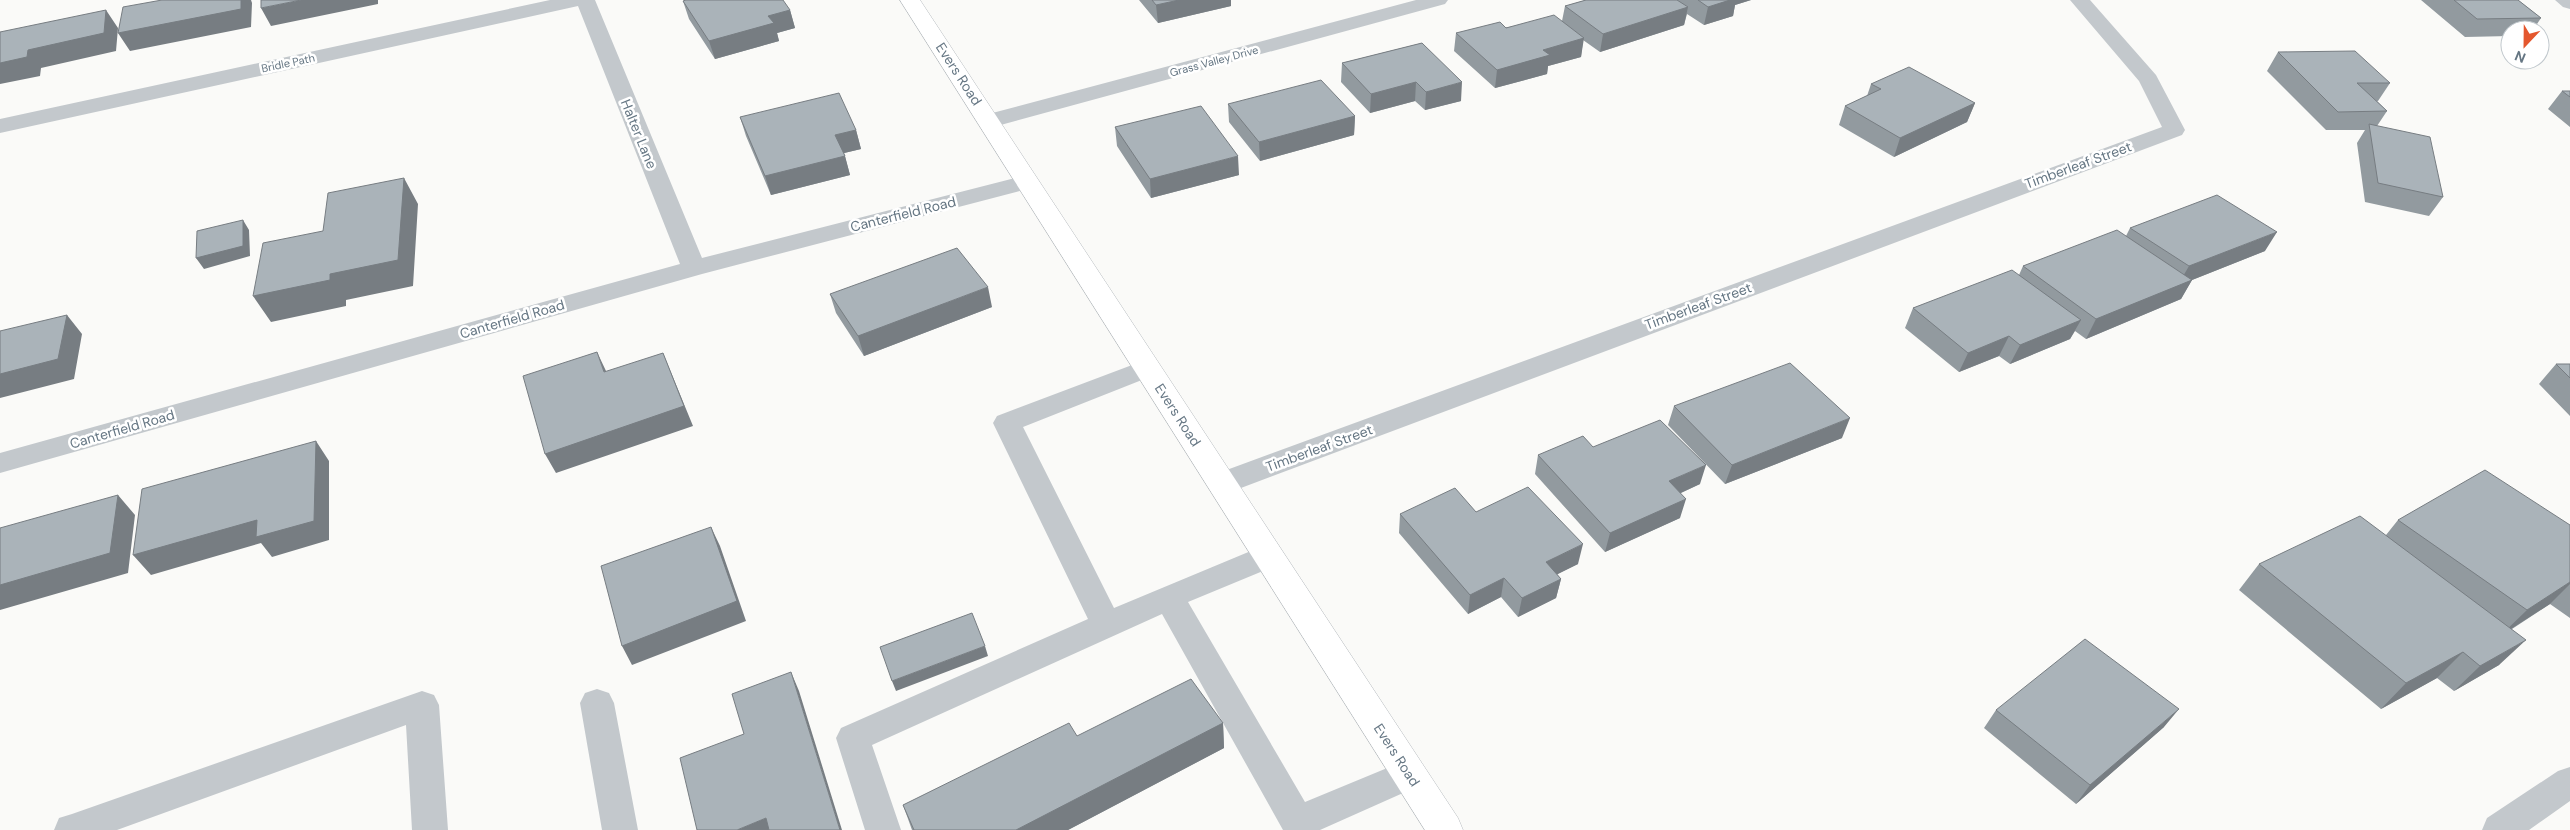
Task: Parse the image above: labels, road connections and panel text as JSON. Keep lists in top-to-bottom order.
{
  "streets": {
    "main road": ["Evers Road"],
    "street": [
      "Grass Valley Drive",
      "Bridle Path",
      "Halter Lane",
      "Timberleaf Street",
      "Canterfield Road"
    ]
  },
  "crossings": [
    ["Grass Valley Drive", "Evers Road"],
    ["Evers Road", "Timberleaf Street"],
    ["Evers Road", "Canterfield Road"],
    ["Halter Lane", "Canterfield Road"]
  ],
  "north": "bottom"
}
